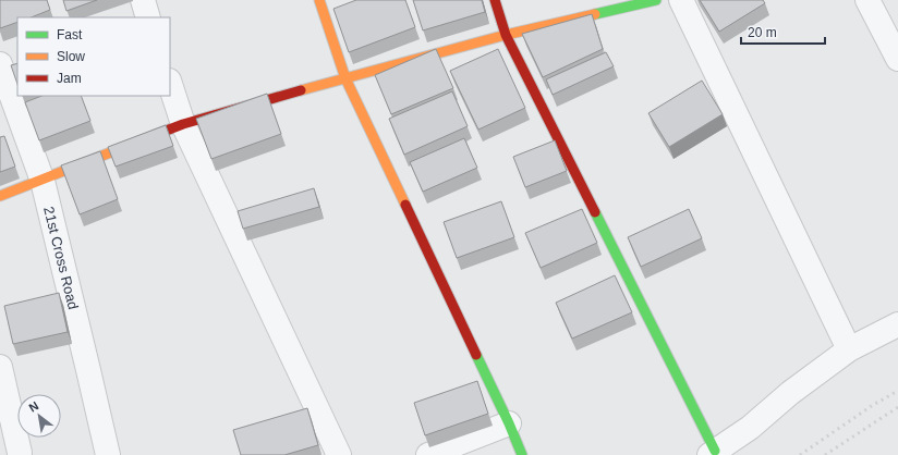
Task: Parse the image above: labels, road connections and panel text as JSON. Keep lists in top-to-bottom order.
{
  "streets": {
    "street": ["21st Cross Road"]
  },
  "legend": ["Fast", "Slow", "Jam"],
  "scale_bar": "20 m",
  "north": "top left"
}
